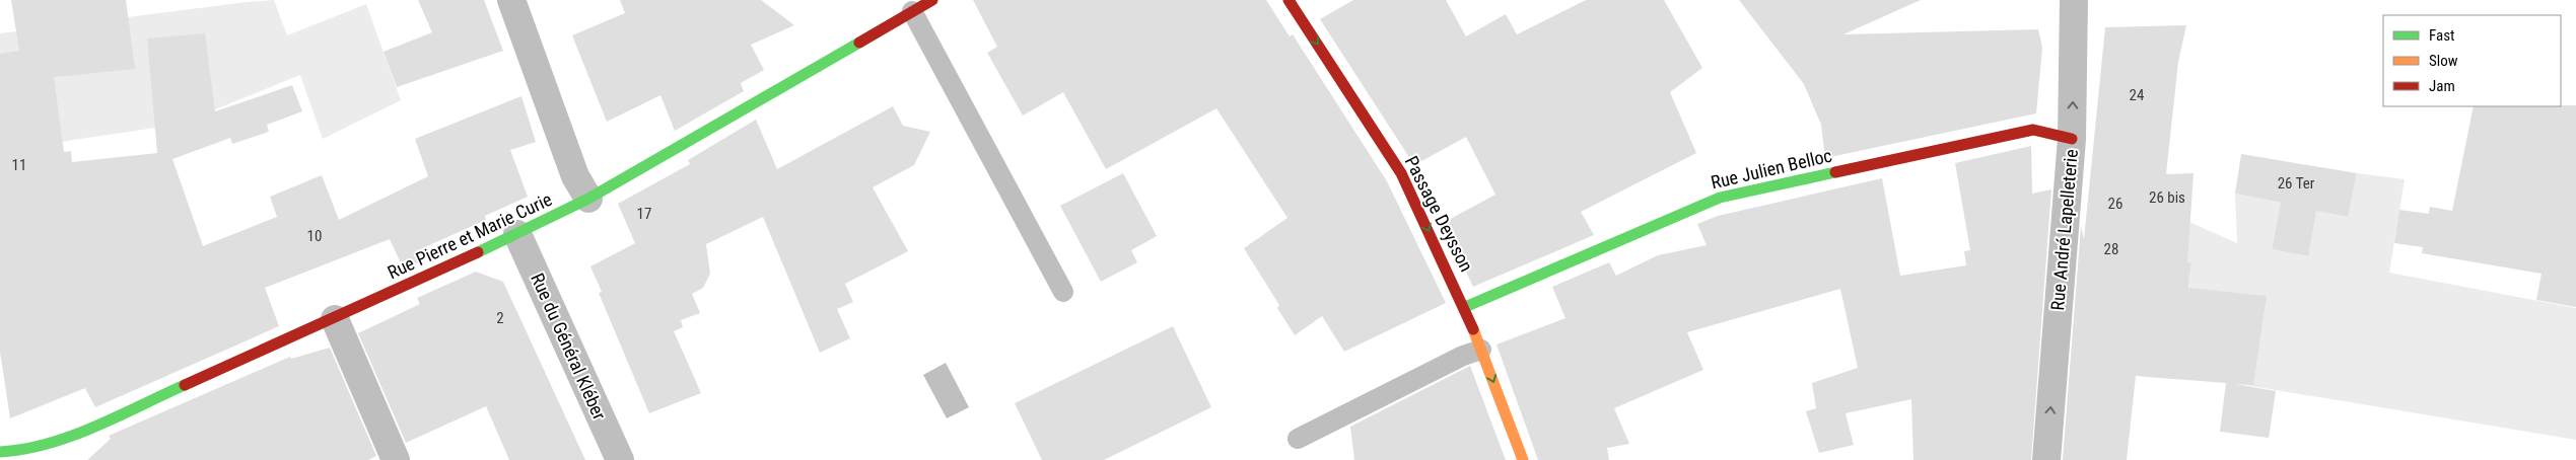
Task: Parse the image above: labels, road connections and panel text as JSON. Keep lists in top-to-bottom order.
{
  "streets": {
    "street": [
      "Rue Julien Belloc",
      "Passage Deysson",
      "Rue André Lapelleterie",
      "Rue Pierre et Marie Curie",
      "Rue du Général Kléber"
    ]
  },
  "crossings": [
    ["Rue Julien Belloc", "Passage Deysson"],
    ["Rue Julien Belloc", "Rue André Lapelleterie"],
    ["Rue Pierre et Marie Curie", "Rue du Général Kléber"]
  ],
  "one_way": ["Passage Deysson", "Rue André Lapelleterie"],
  "house_numbers": [
    "24",
    "11",
    "26 Ter",
    "26 bis",
    "26",
    "17",
    "10",
    "28",
    "2"
  ],
  "legend": ["Fast", "Slow", "Jam"]
}
